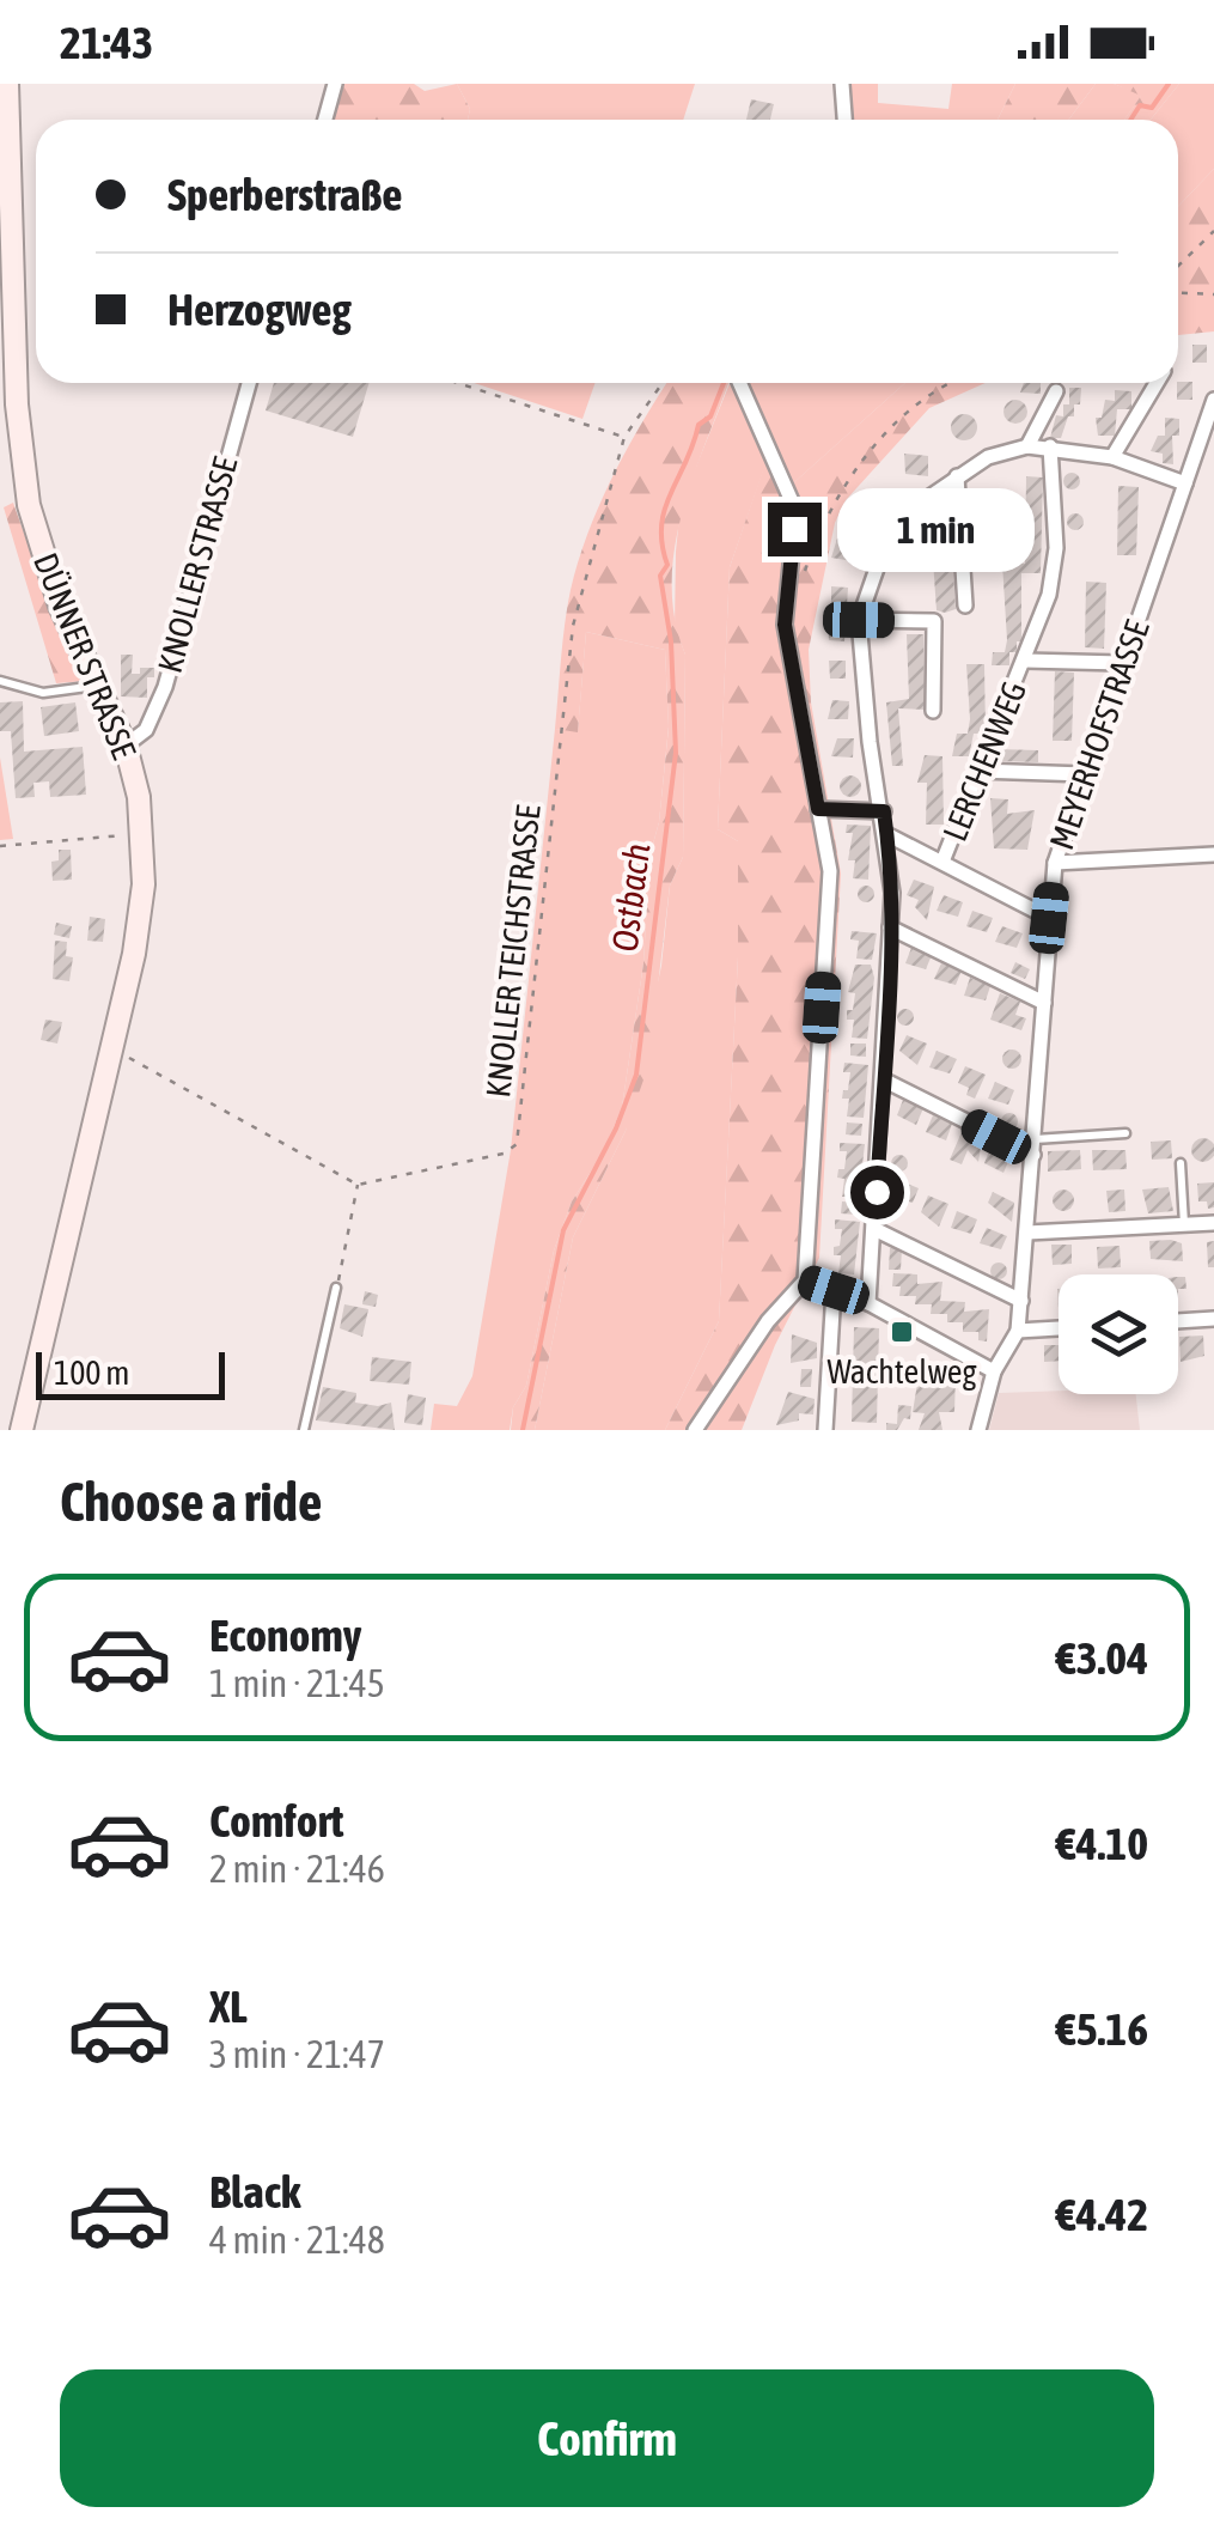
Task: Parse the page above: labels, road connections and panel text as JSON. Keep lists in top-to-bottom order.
{
  "streets": {
    "street": [
      "KNOLLER STRASSE",
      "DÜNNER STRASSE",
      "MEYERHOFSTRASSE",
      "LERCHENWEG"
    ],
    "path": ["KNOLLER TEICHSTRASSE"]
  },
  "crossings": [
    ["KNOLLER STRASSE", "DÜNNER STRASSE"],
    ["MEYERHOFSTRASSE", "LERCHENWEG"]
  ],
  "water": ["Ostbach"],
  "places": {
    "transit": ["Wachtelweg"]
  },
  "scale_bar": "100 m",
  "page": {
    "status": "21:43",
    "banner": ["Sperberstraße", "Herzogweg"],
    "bubble": "1 min",
    "scale": "100 m",
    "heading": "Choose a ride",
    "list": [
      {
        "name": "Economy",
        "note": "1 min · 21:45",
        "value": "€3.04"
      },
      {
        "name": "Comfort",
        "note": "2 min · 21:46",
        "value": "€4.10"
      },
      {
        "name": "XL",
        "note": "3 min · 21:47",
        "value": "€5.16"
      },
      {
        "name": "Black",
        "note": "4 min · 21:48",
        "value": "€4.42"
      }
    ],
    "buttons": "Confirm"
  }
}
